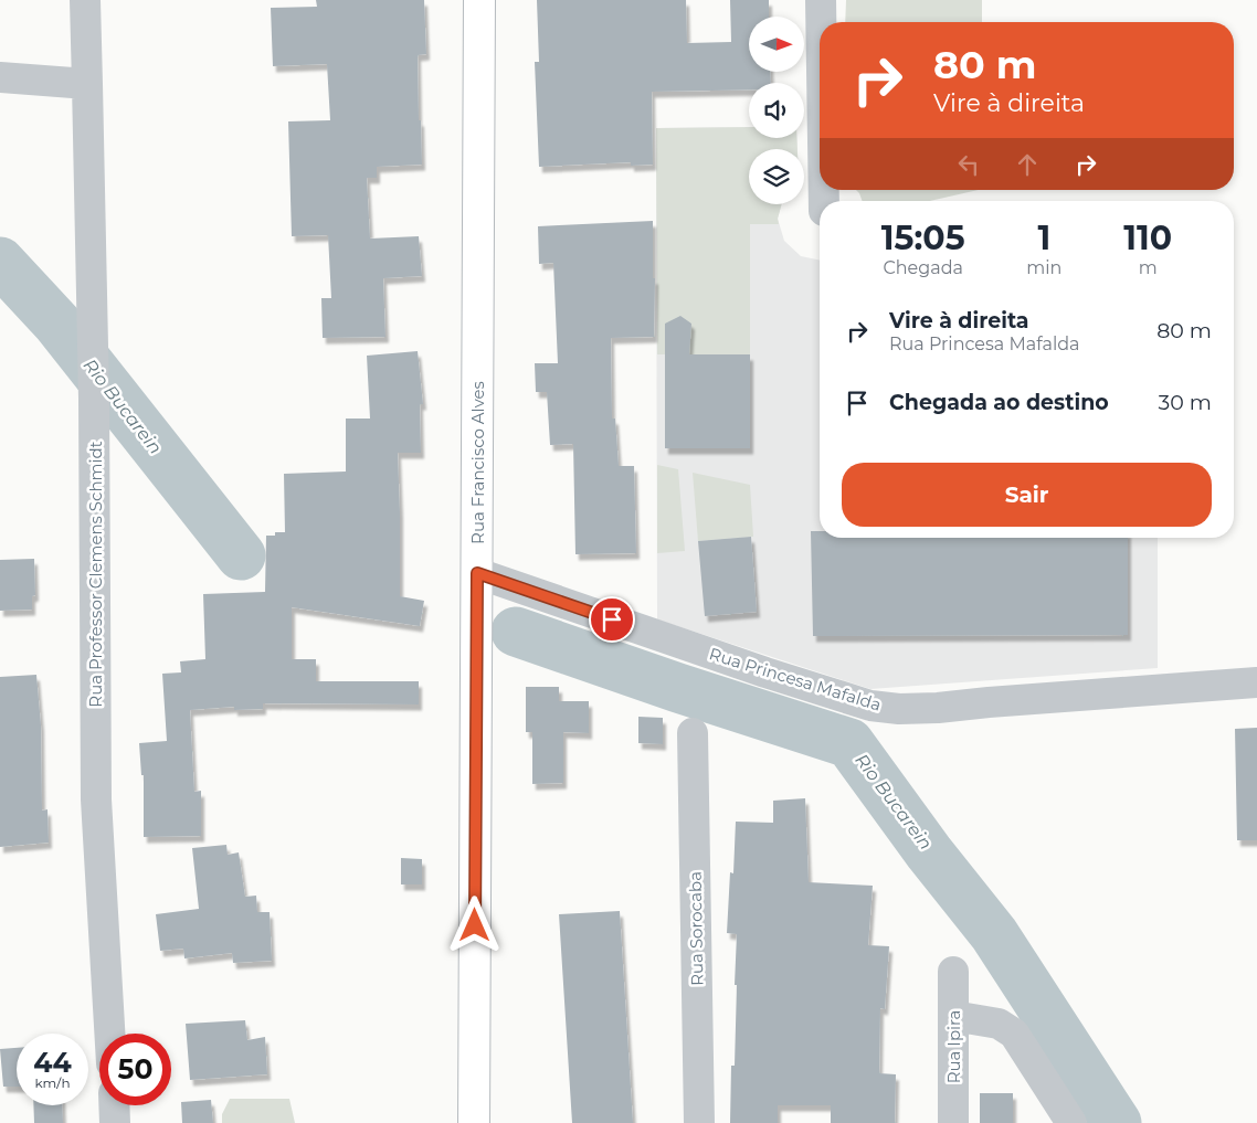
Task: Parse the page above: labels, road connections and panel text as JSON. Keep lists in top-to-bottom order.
{
  "streets": {
    "main road": ["Rua Francisco Alves"],
    "street": [
      "Rua Professor Clemens Schmidt",
      "Rua Princesa Mafalda",
      "Rua Sorocaba",
      "Rua Ipira"
    ]
  },
  "crossings": [
    ["Rua Francisco Alves", "Rua Princesa Mafalda"]
  ],
  "water": ["Rio Bucarein"],
  "north": "right",
  "page": {
    "turn": ["80 m", "Vire à direita"],
    "eta": [
      "15:05",
      "Chegada",
      "1",
      "min",
      "110",
      "m"
    ],
    "list": [
      {
        "name": "Vire à direita",
        "note": "Rua Princesa Mafalda",
        "value": "80 m"
      },
      {
        "name": "Chegada ao destino",
        "value": "30 m"
      }
    ],
    "buttons": "Sair",
    "speed": "44 km/h",
    "limit": "50"
  }
}
